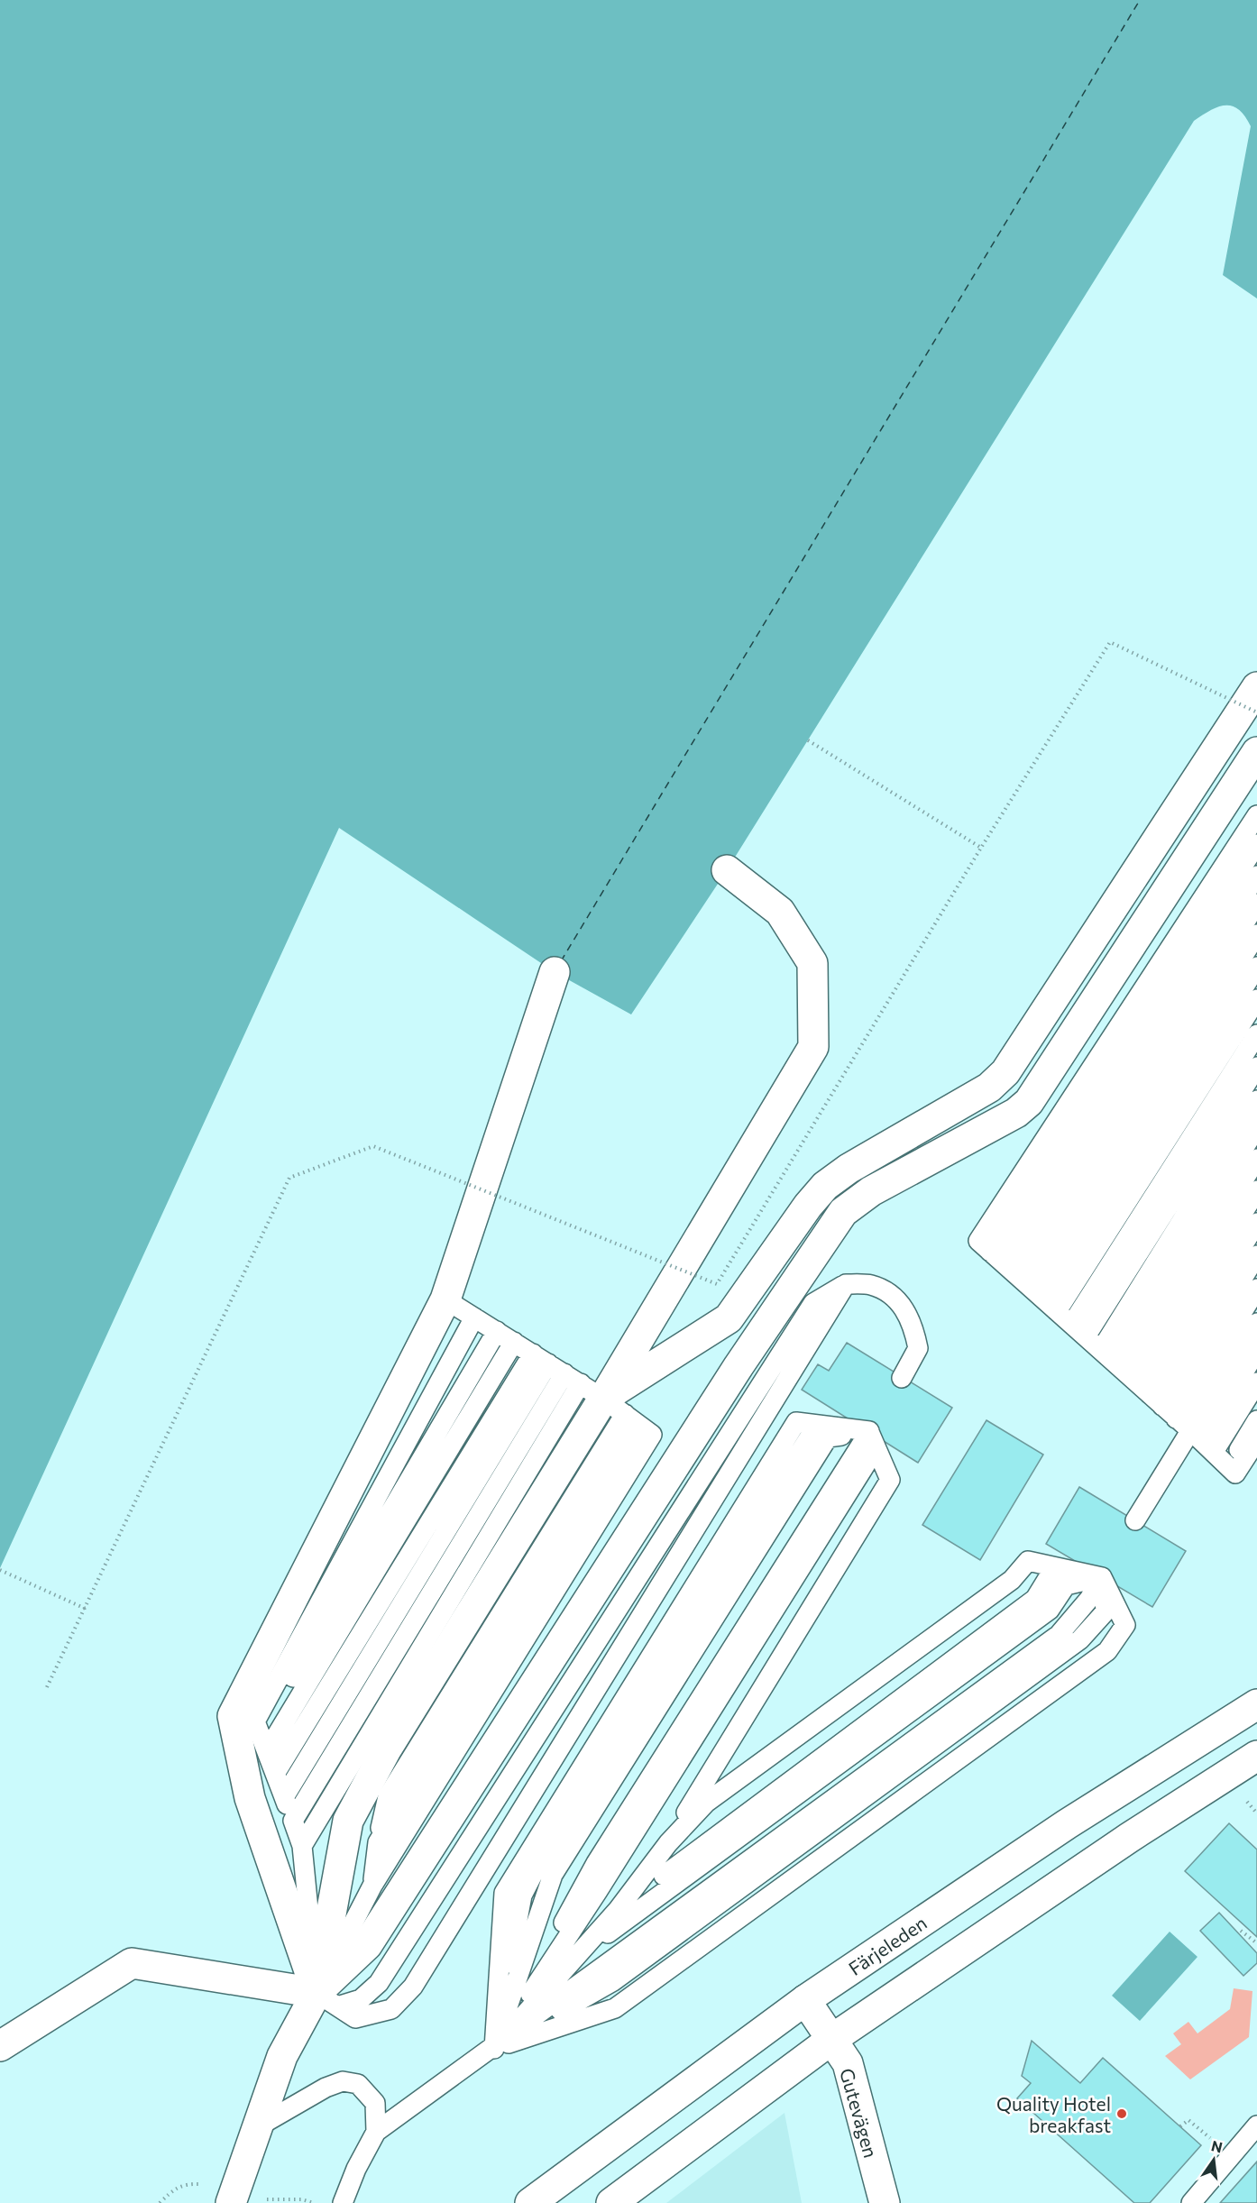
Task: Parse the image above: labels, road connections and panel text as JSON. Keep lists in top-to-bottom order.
{
  "streets": {
    "street": ["Färjeleden", "Gutevägen"]
  },
  "crossings": [
    ["Färjeleden", "Gutevägen"]
  ],
  "places": ["Quality Hotel breakfast"],
  "north": "top"
}
